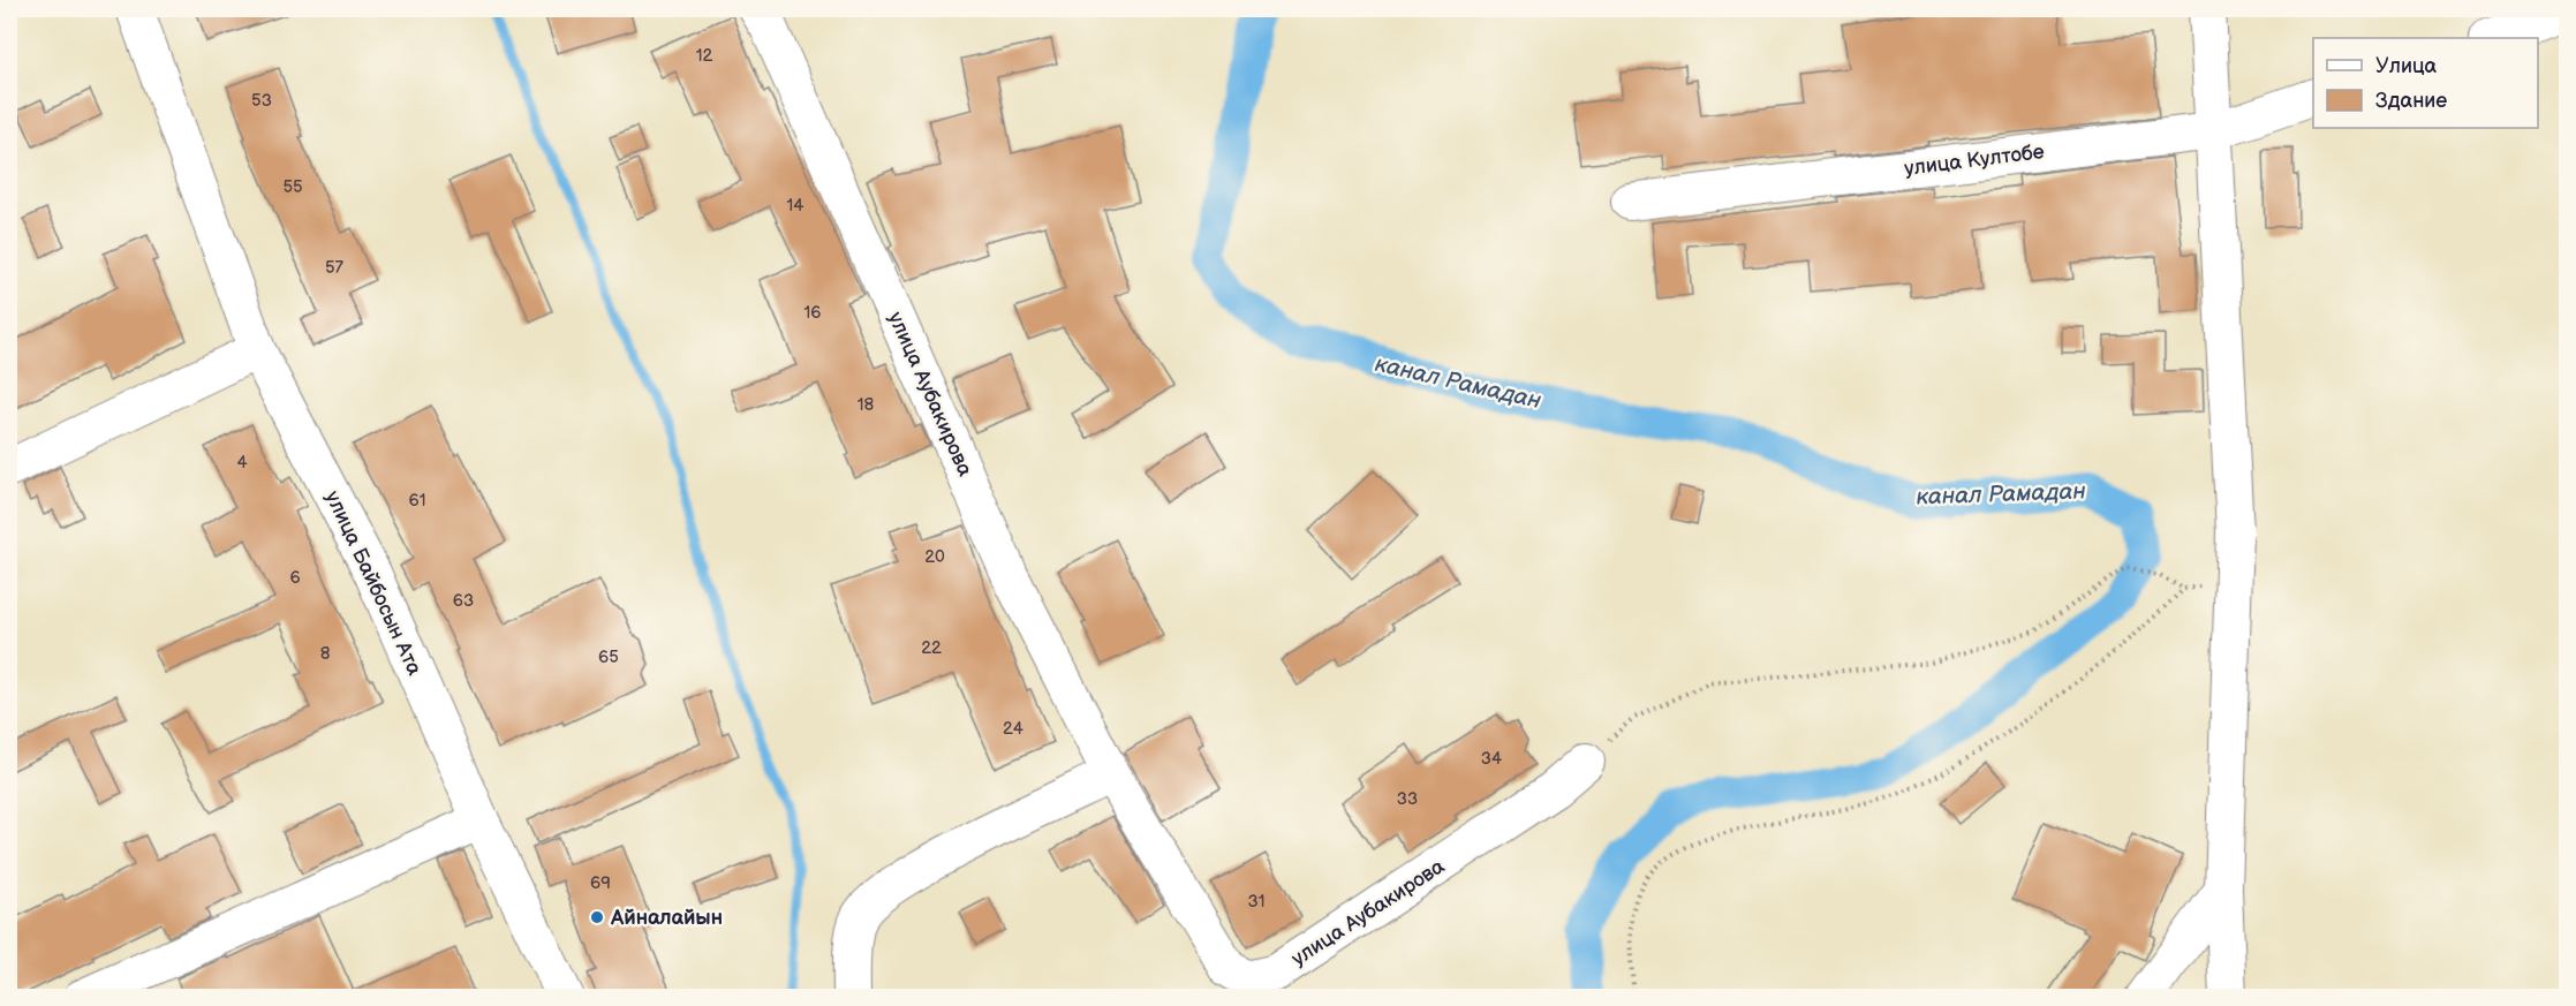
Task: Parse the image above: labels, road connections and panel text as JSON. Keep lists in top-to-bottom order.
{
  "streets": {
    "street": ["улица Култобе", "улица Аубакирова", "улица Байбосын Ата"]
  },
  "water": ["канал Рамадан"],
  "places": ["Айналайын"],
  "house_numbers": [
    "12",
    "53",
    "55",
    "14",
    "57",
    "16",
    "18",
    "4",
    "61",
    "20",
    "6",
    "63",
    "22",
    "8",
    "65",
    "24",
    "34",
    "33",
    "69",
    "31"
  ],
  "legend": ["Улица", "Здание"]
}
